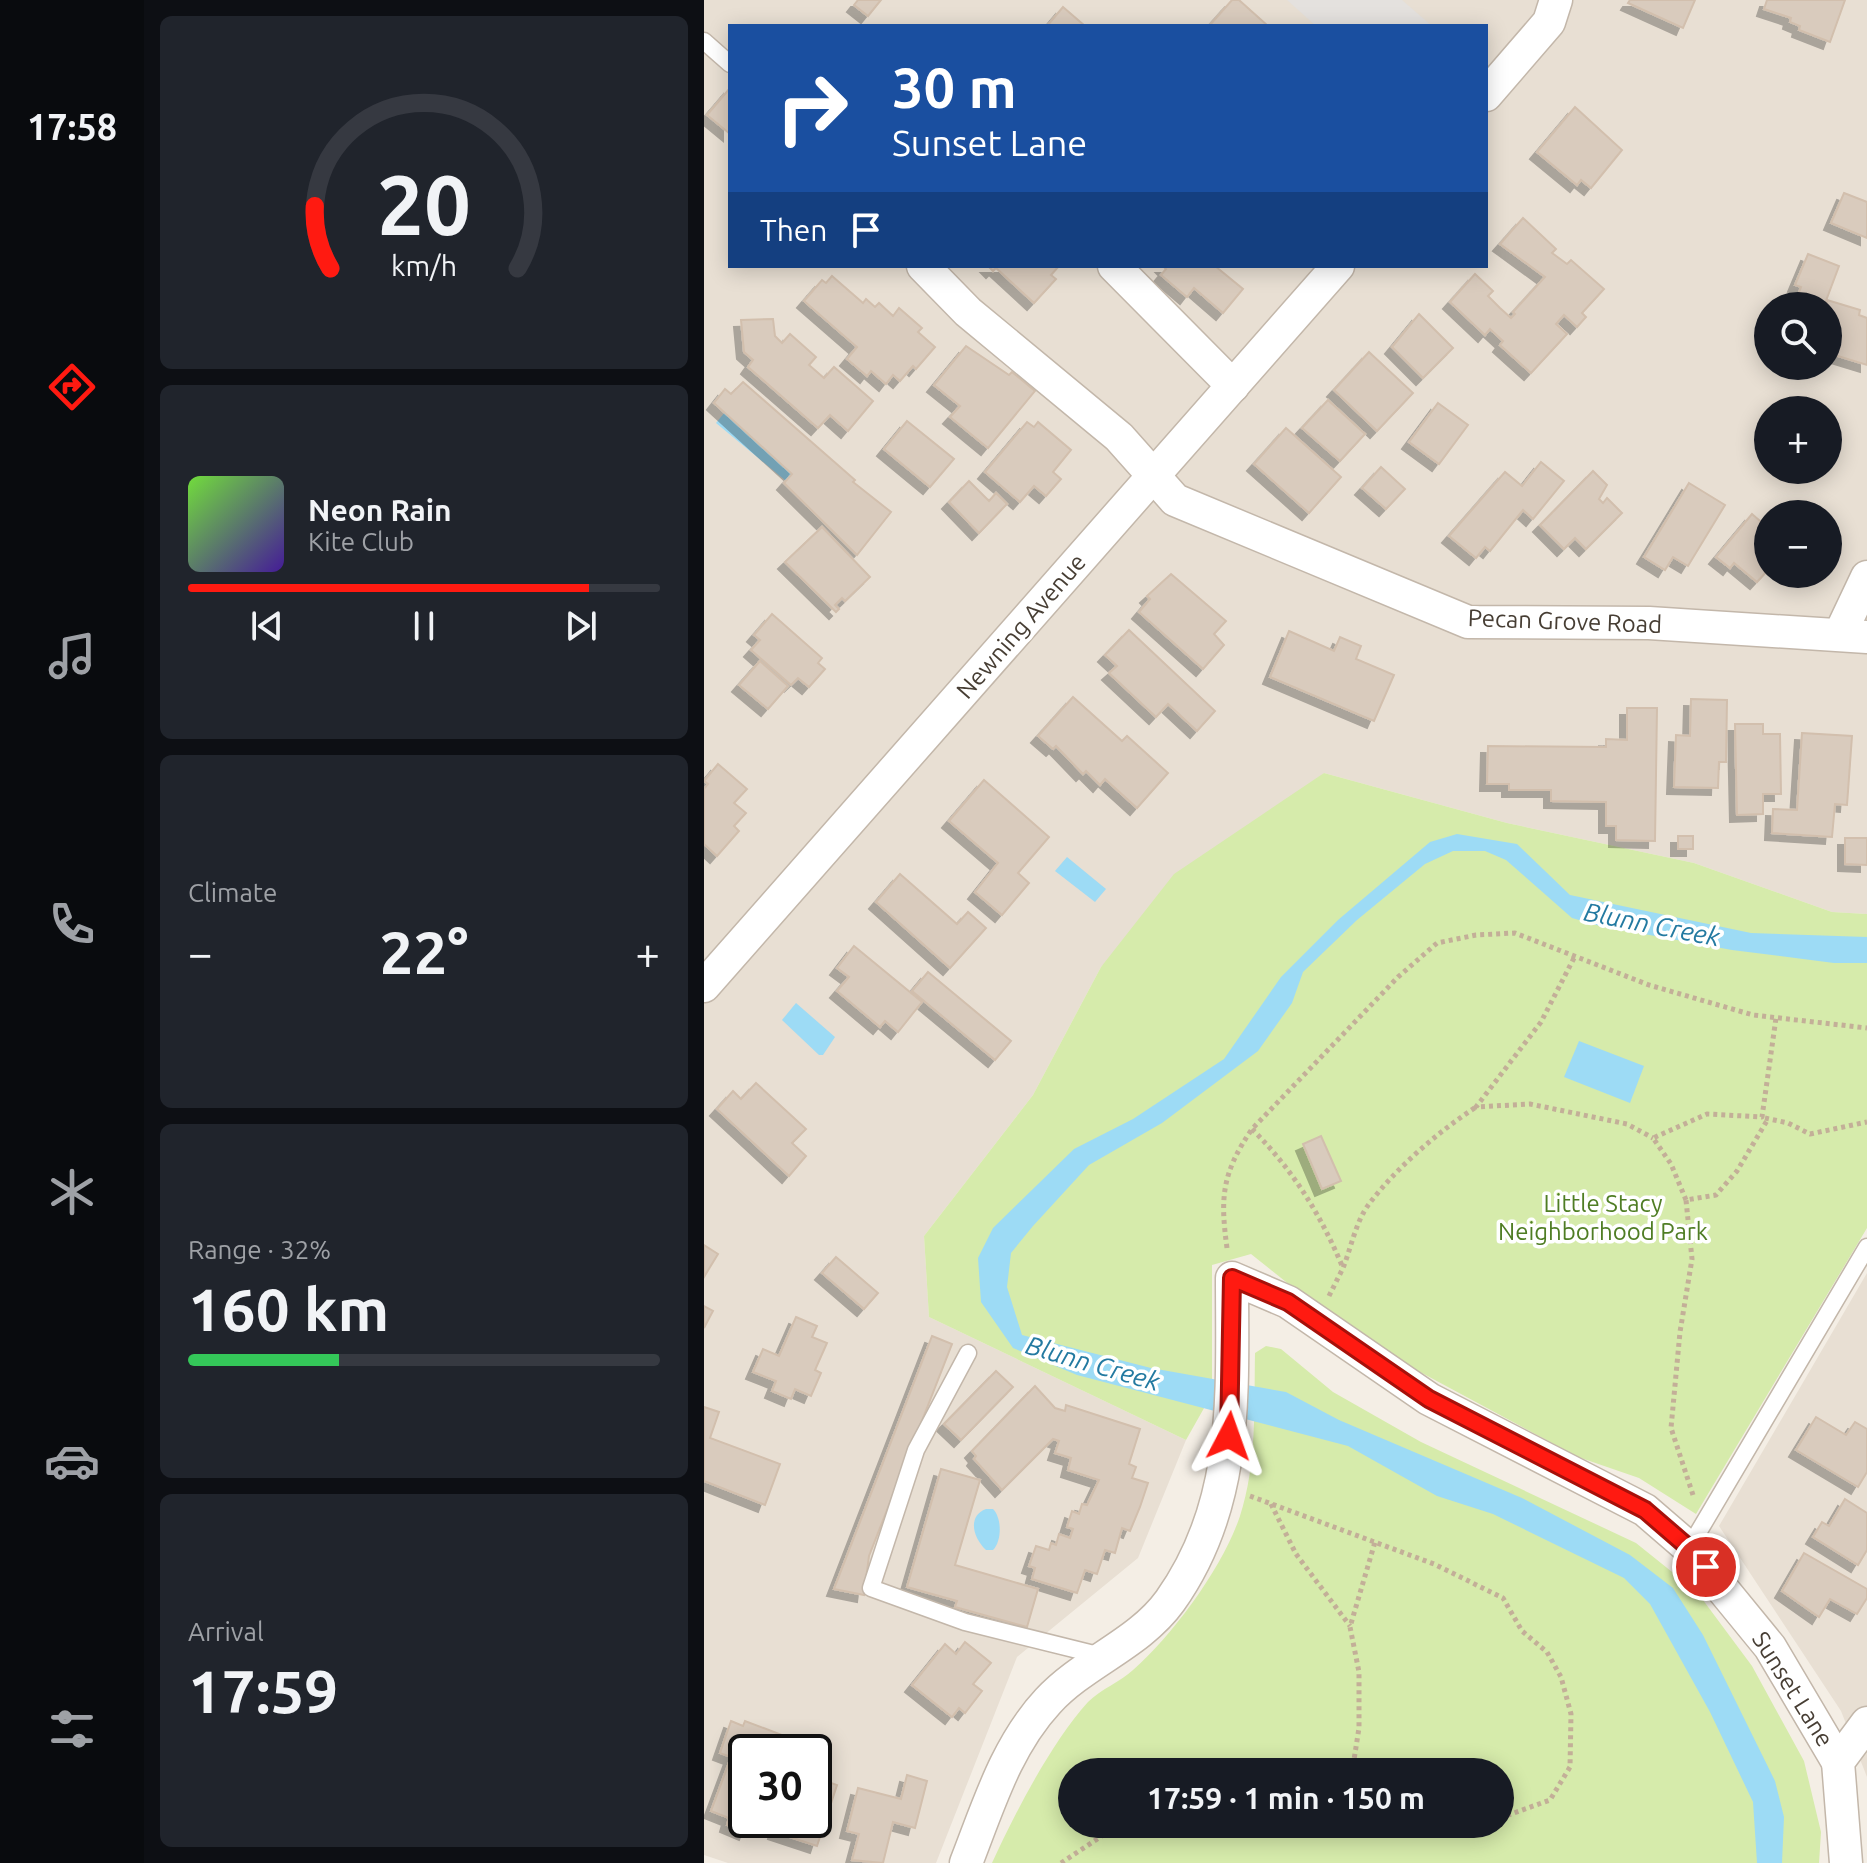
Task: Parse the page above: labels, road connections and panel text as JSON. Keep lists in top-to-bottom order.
{
  "streets": {
    "street": ["Pecan Grove Road", "Newning Avenue", "Sunset Lane"]
  },
  "crossings": [
    ["Pecan Grove Road", "Newning Avenue"]
  ],
  "water": ["Blunn Creek"],
  "parks": ["Little Stacy Neighborhood Park"],
  "page": {
    "tabs": "17:58",
    "turn": ["30 m", "Sunset Lane"],
    "then": "Then",
    "map_buttons": ["+", "−"],
    "song": ["Neon Rain", "Kite Club"],
    "tile": [
      "Climate",
      ["Range · 32%", "160 km"],
      ["Arrival", "17:59"]
    ],
    "heat": ["−", "22°", "+"],
    "limit": "30",
    "trip": "17:59 · 1 min · 150 m",
    "gauge": ["20", "km/h"]
  }
}
